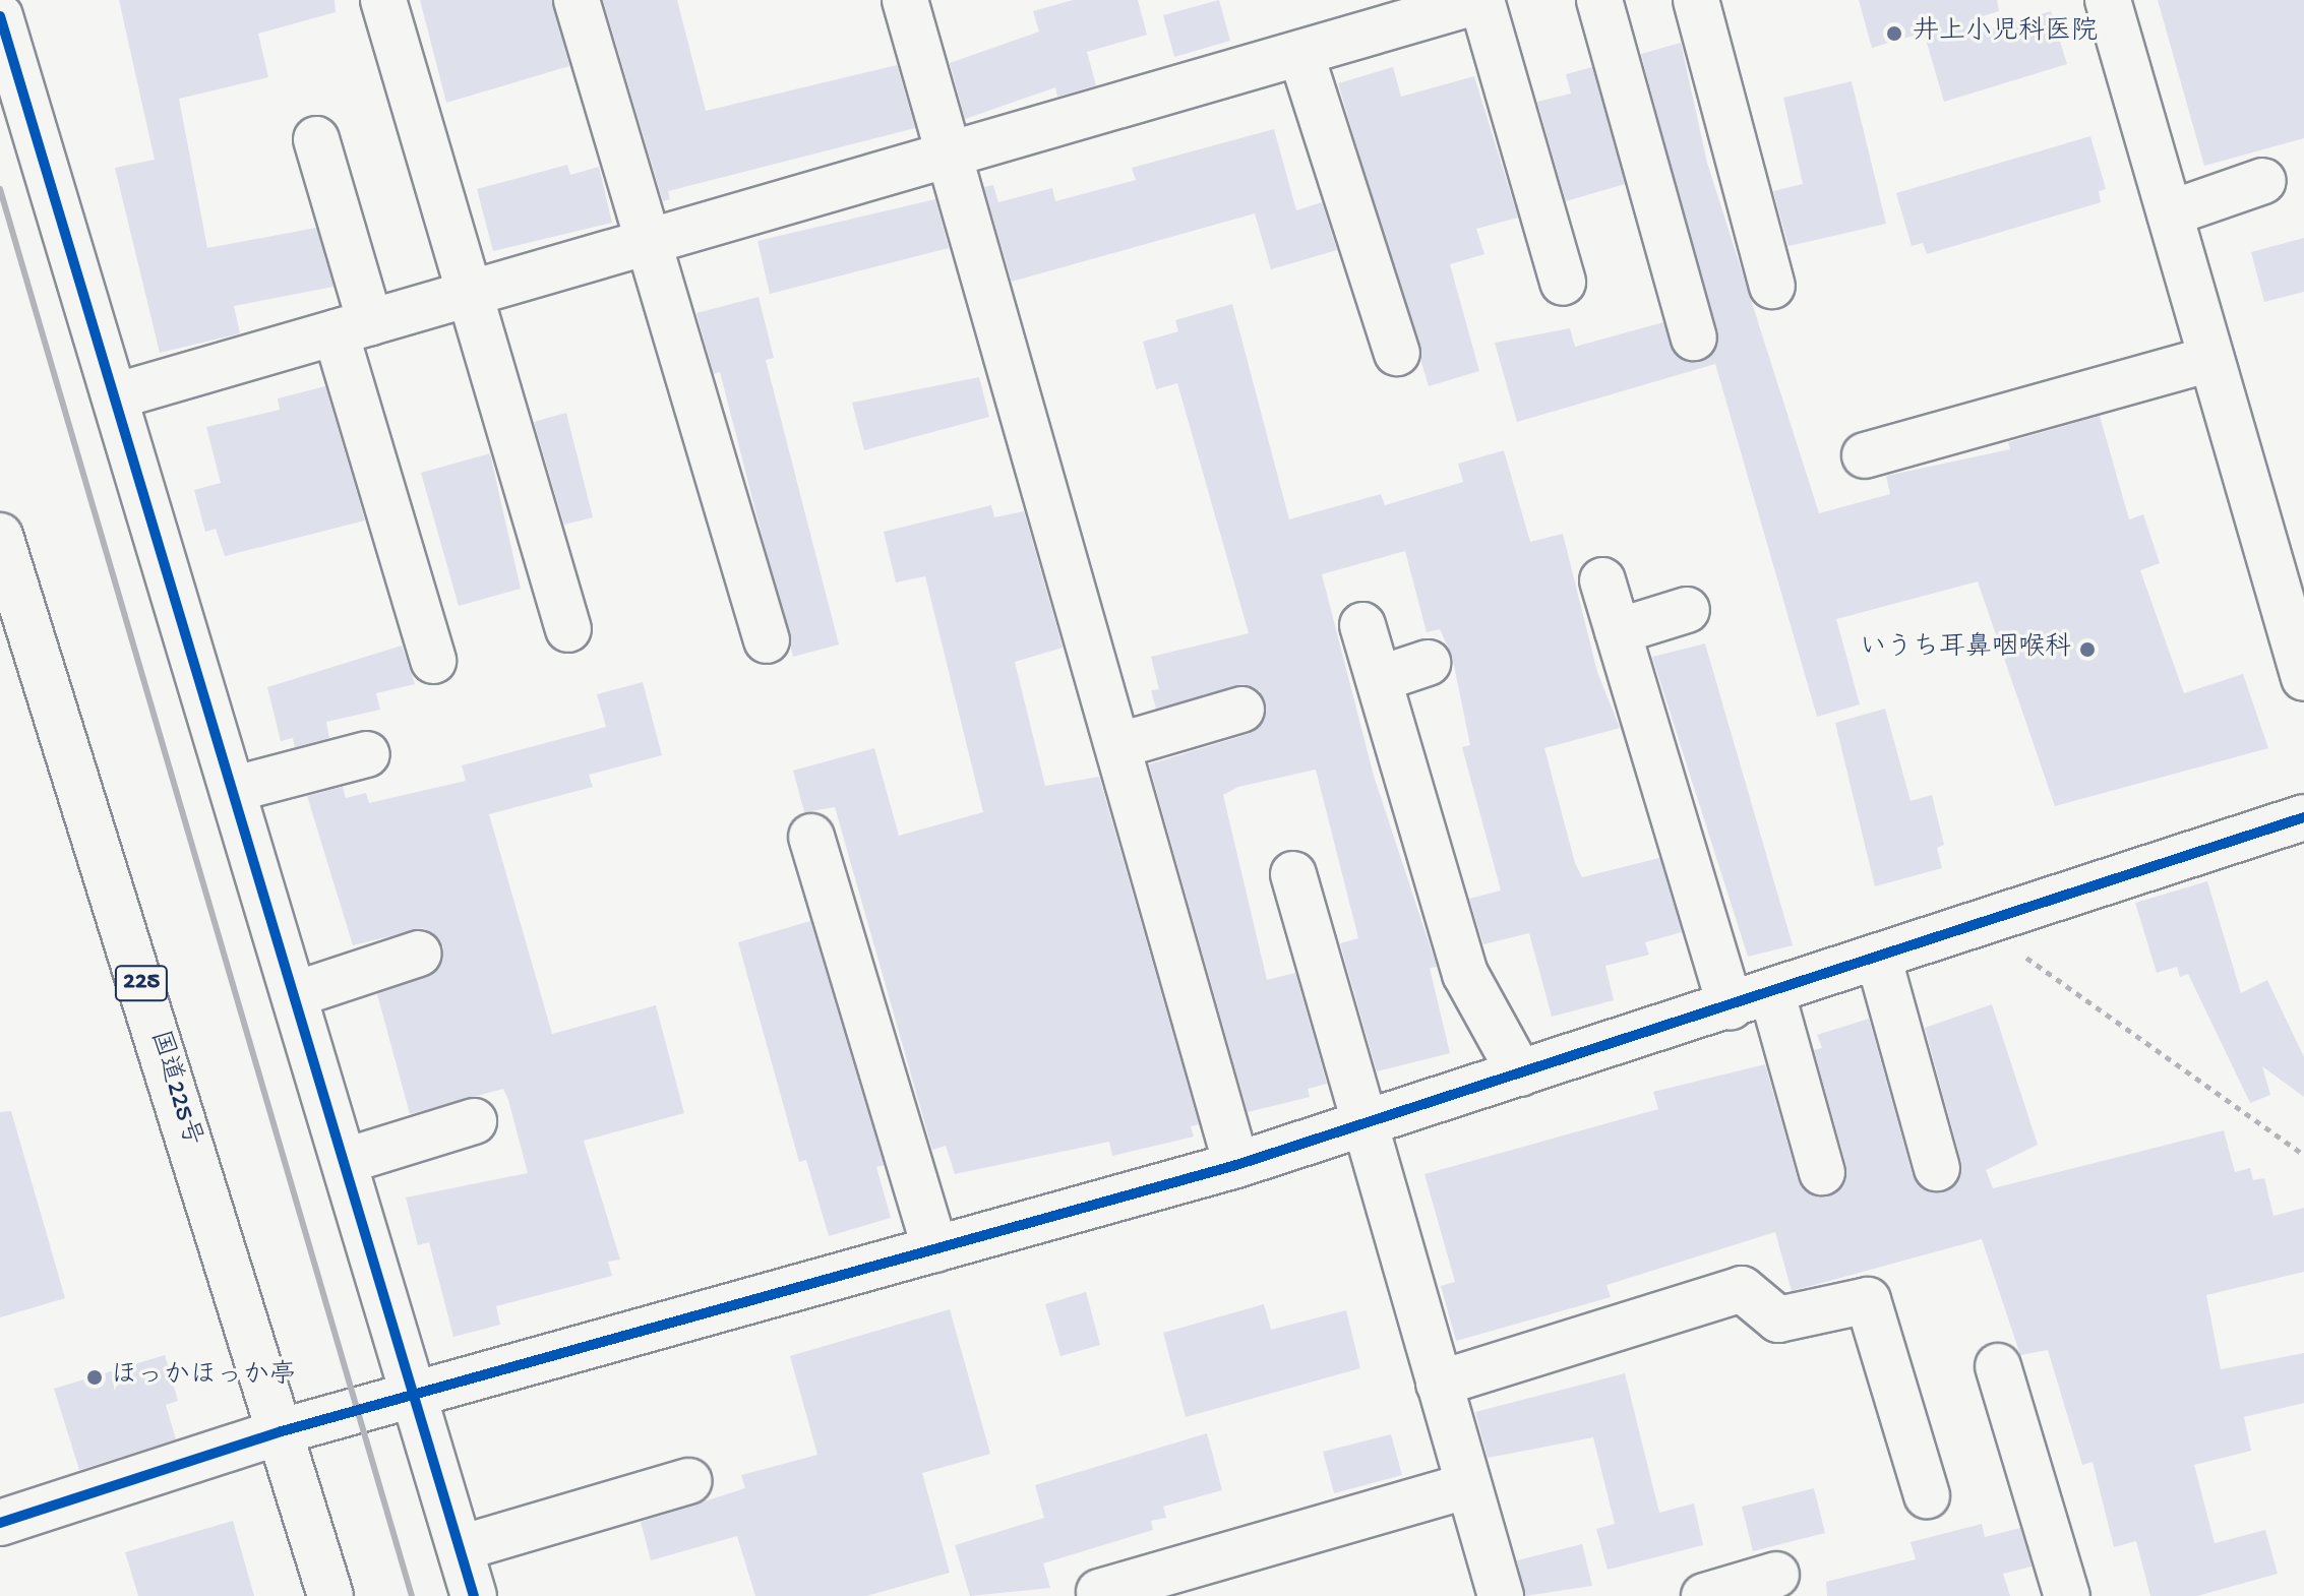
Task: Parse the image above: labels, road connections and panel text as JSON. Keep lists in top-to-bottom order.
{
  "streets": {
    "main road": ["225", "国道225号"]
  },
  "places": ["井上小児科医院", "いうち耳鼻咽喉科", "ほっかほっか亭"]
}
